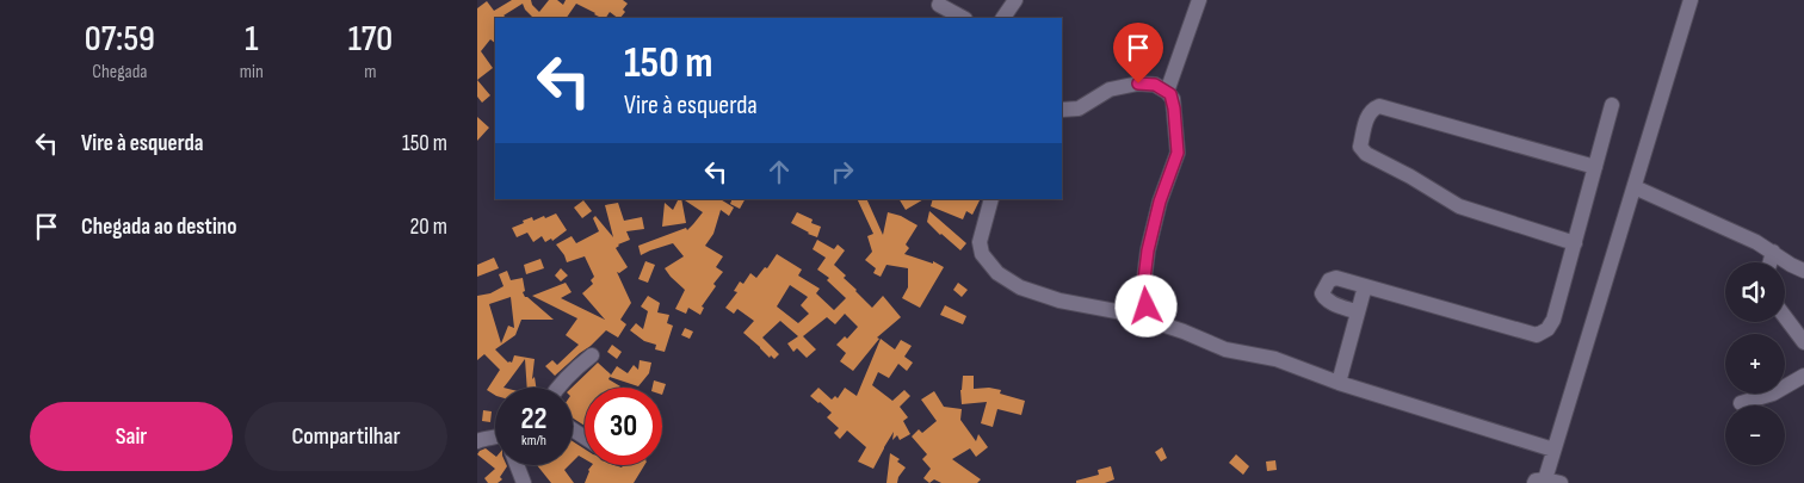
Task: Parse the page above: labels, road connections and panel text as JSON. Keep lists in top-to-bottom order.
{
  "page": {
    "eta": [
      "07:59",
      "Chegada",
      "1",
      "min",
      "170",
      "m"
    ],
    "turn": ["150 m", "Vire à esquerda"],
    "list": [
      {
        "name": "Vire à esquerda",
        "value": "150 m"
      },
      {
        "name": "Chegada ao destino",
        "value": "20 m"
      }
    ],
    "map_buttons": ["+", "−"],
    "speed": "22 km/h",
    "limit": "30",
    "buttons": ["Sair", "Compartilhar"]
  }
}
